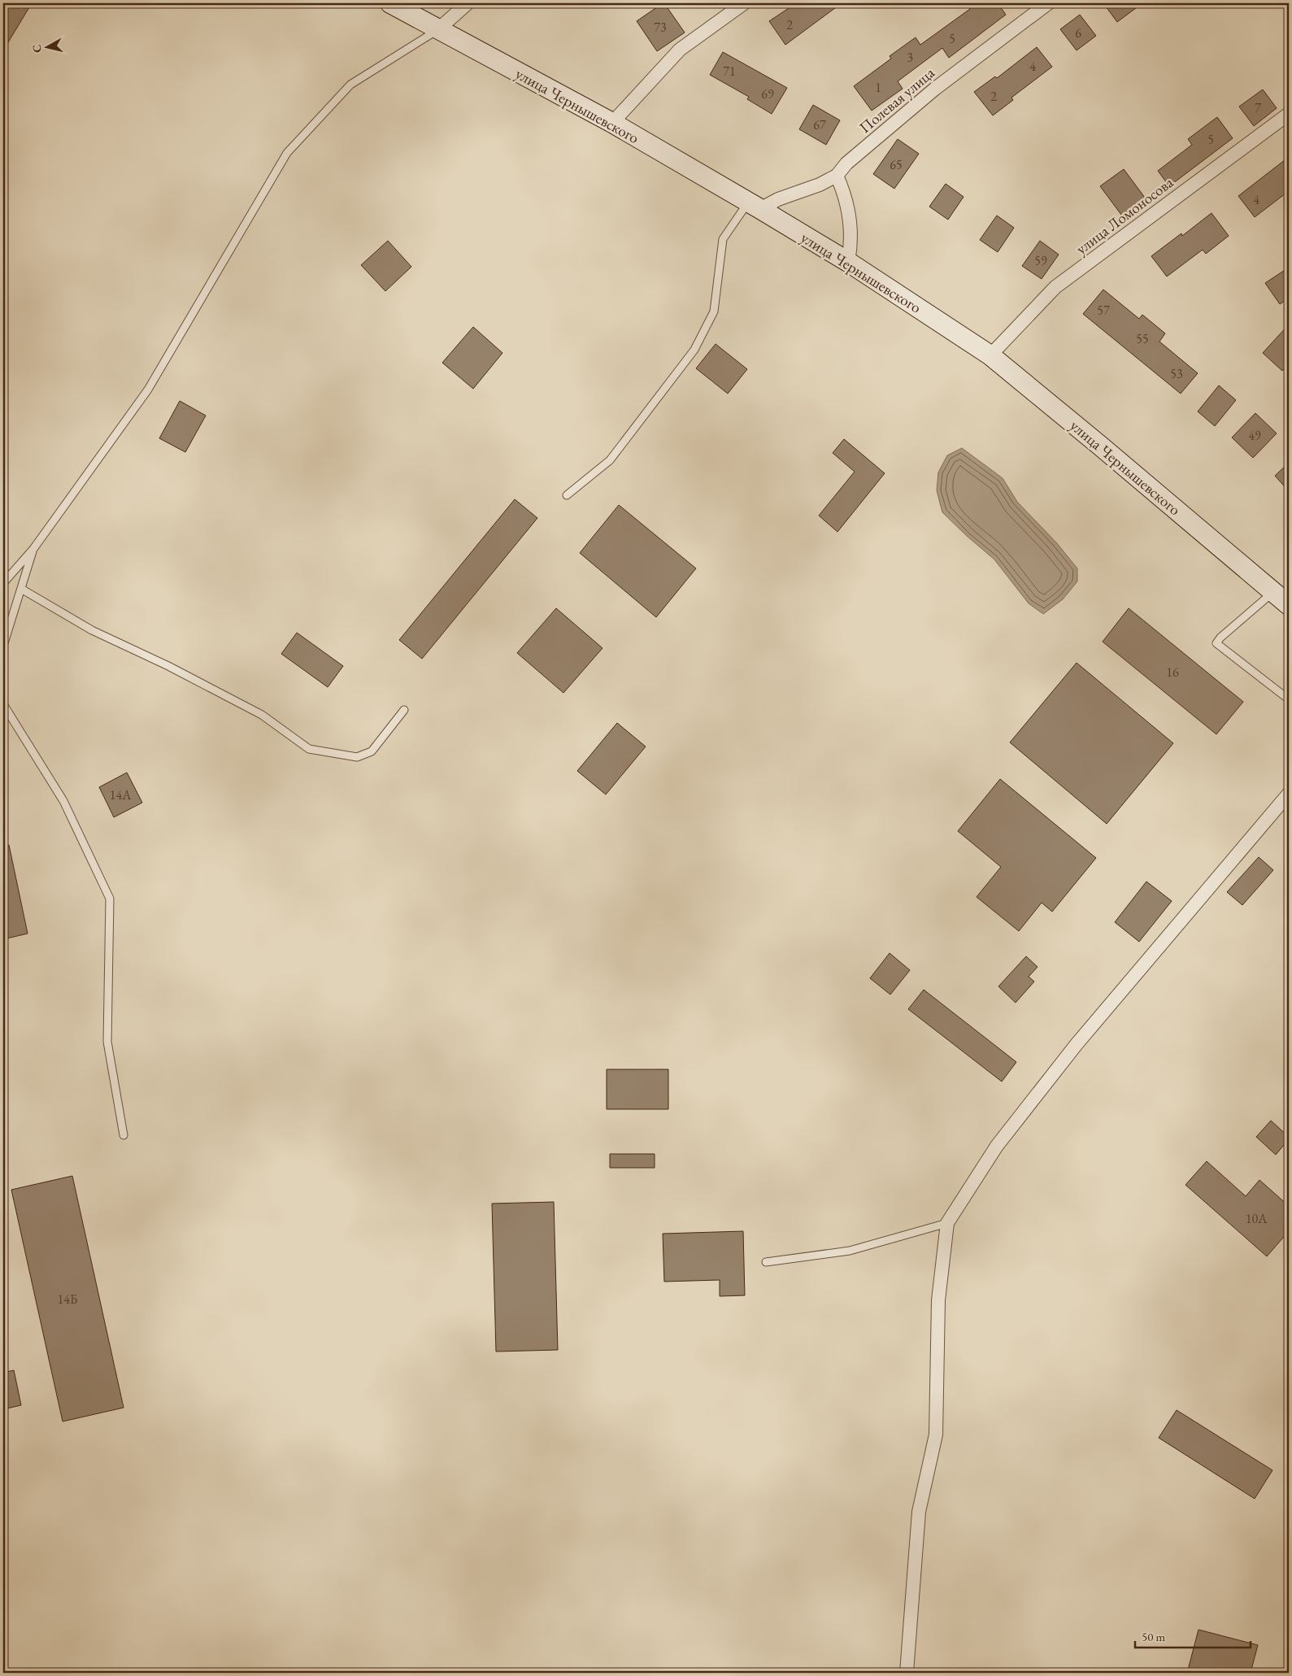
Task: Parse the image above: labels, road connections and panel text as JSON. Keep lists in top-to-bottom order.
{
  "streets": {
    "main road": ["улица Чернышевского"],
    "street": ["Полевая улица", "улица Ломоносова"]
  },
  "crossings": [
    ["Полевая улица", "улица Чернышевского"],
    ["улица Чернышевского", "улица Ломоносова"]
  ],
  "house_numbers": [
    "2",
    "73",
    "6",
    "5",
    "3",
    "4",
    "71",
    "1",
    "69",
    "2",
    "7",
    "67",
    "5",
    "65",
    "4",
    "59",
    "57",
    "55",
    "53",
    "49",
    "16",
    "14А",
    "10А",
    "14Б"
  ],
  "scale_bar": "50 m",
  "north": "left"
}
